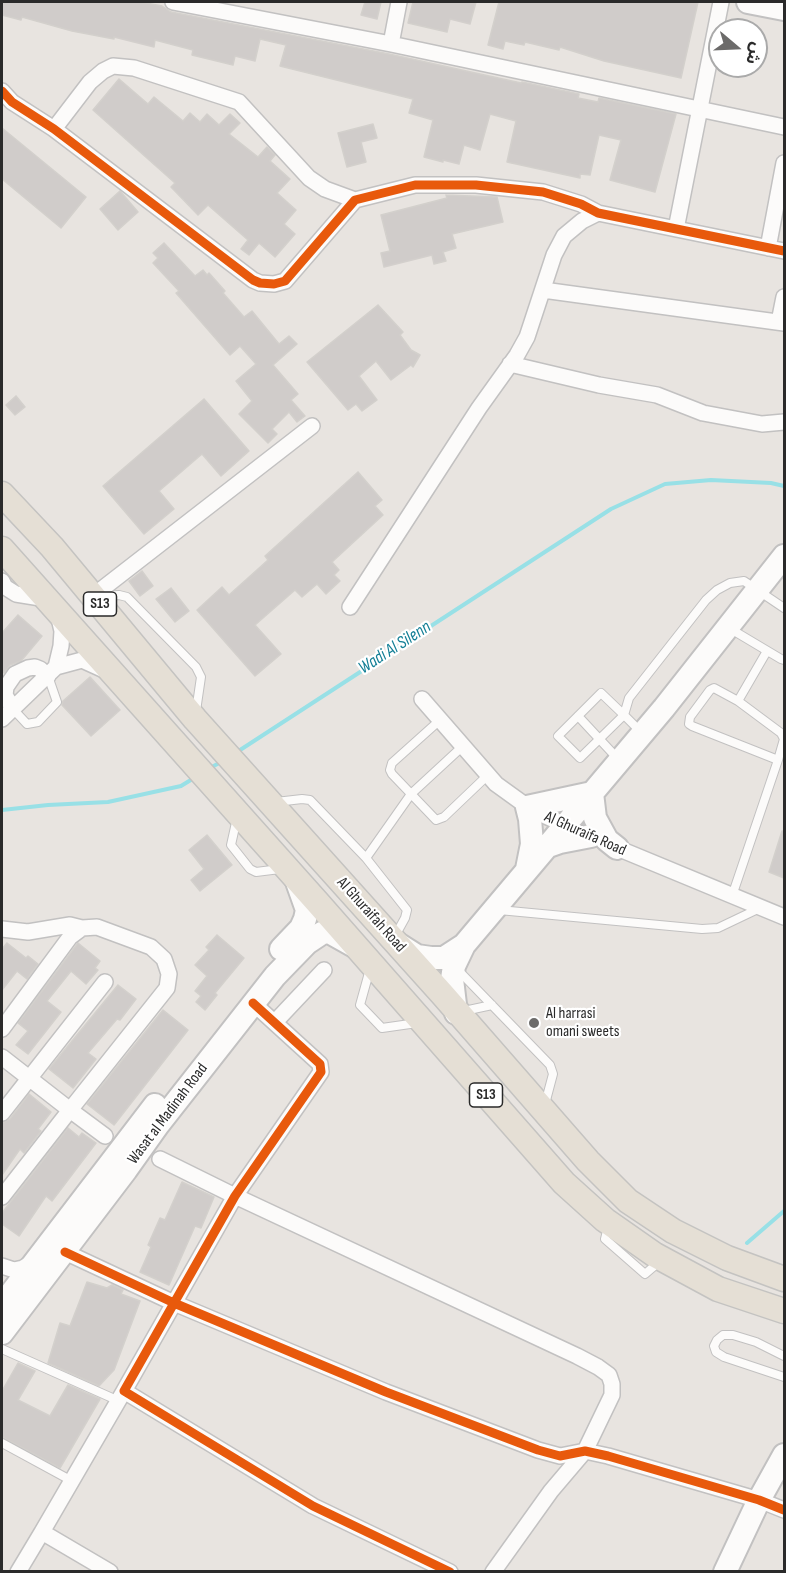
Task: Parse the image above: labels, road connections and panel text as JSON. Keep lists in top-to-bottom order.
{
  "streets": {
    "main road": ["S13", "Al Ghuraifah Road"],
    "street": ["Al Ghuraifa Road", "Wasat al Madinah Road"]
  },
  "crossings": [
    ["Al Ghuraifah Road", "Wasat al Madinah Road"]
  ],
  "water": ["Wadi Al Silenn"],
  "places": ["Al harrasi omani sweets"],
  "north": "right"
}
